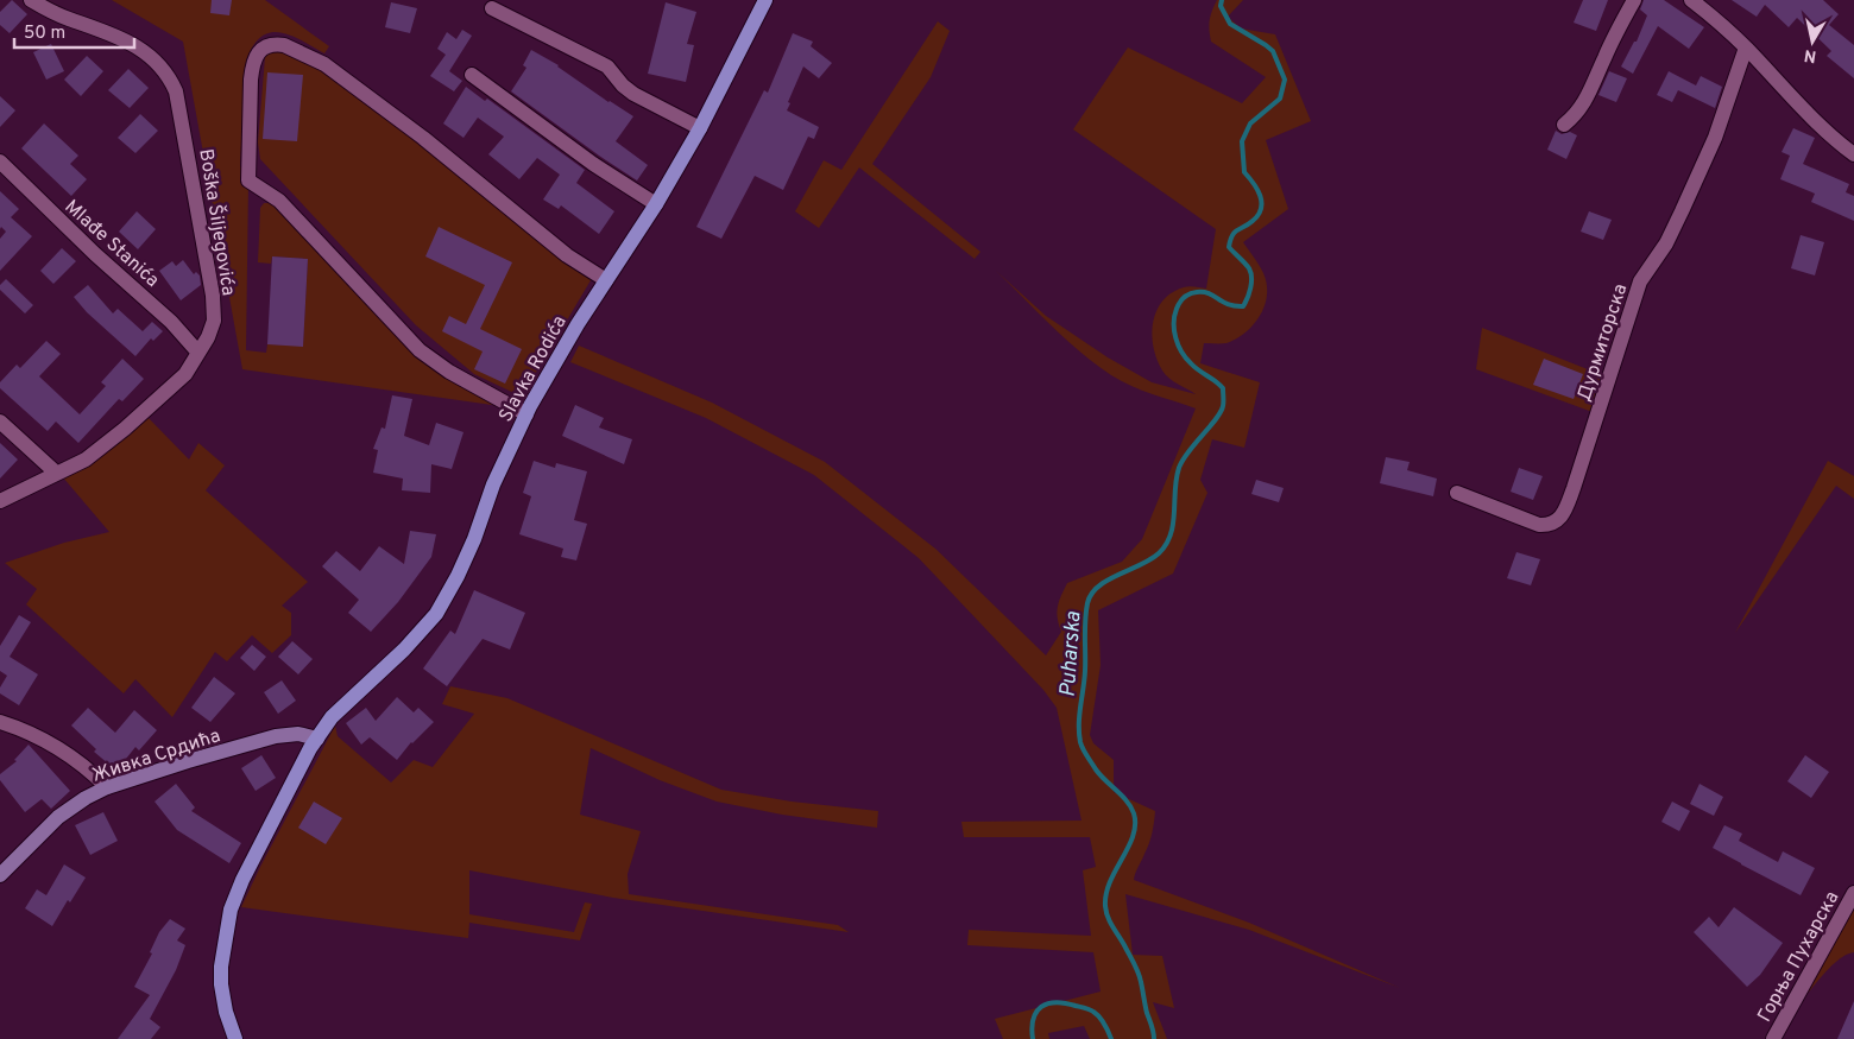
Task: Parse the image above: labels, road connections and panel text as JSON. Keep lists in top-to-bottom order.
{
  "streets": {
    "main road": ["Slavka Rodića", "Живка Срдића"],
    "street": [
      "Boška Šiljegovića",
      "Mlađe Stanića",
      "Дурмиторска",
      "Горња Пухарска"
    ]
  },
  "crossings": [
    ["Boška Šiljegovića", "Mlađe Stanića"],
    ["Slavka Rodića", "Живка Срдића"]
  ],
  "water": ["Puharska"],
  "scale_bar": "50 m",
  "north": "bottom"
}
